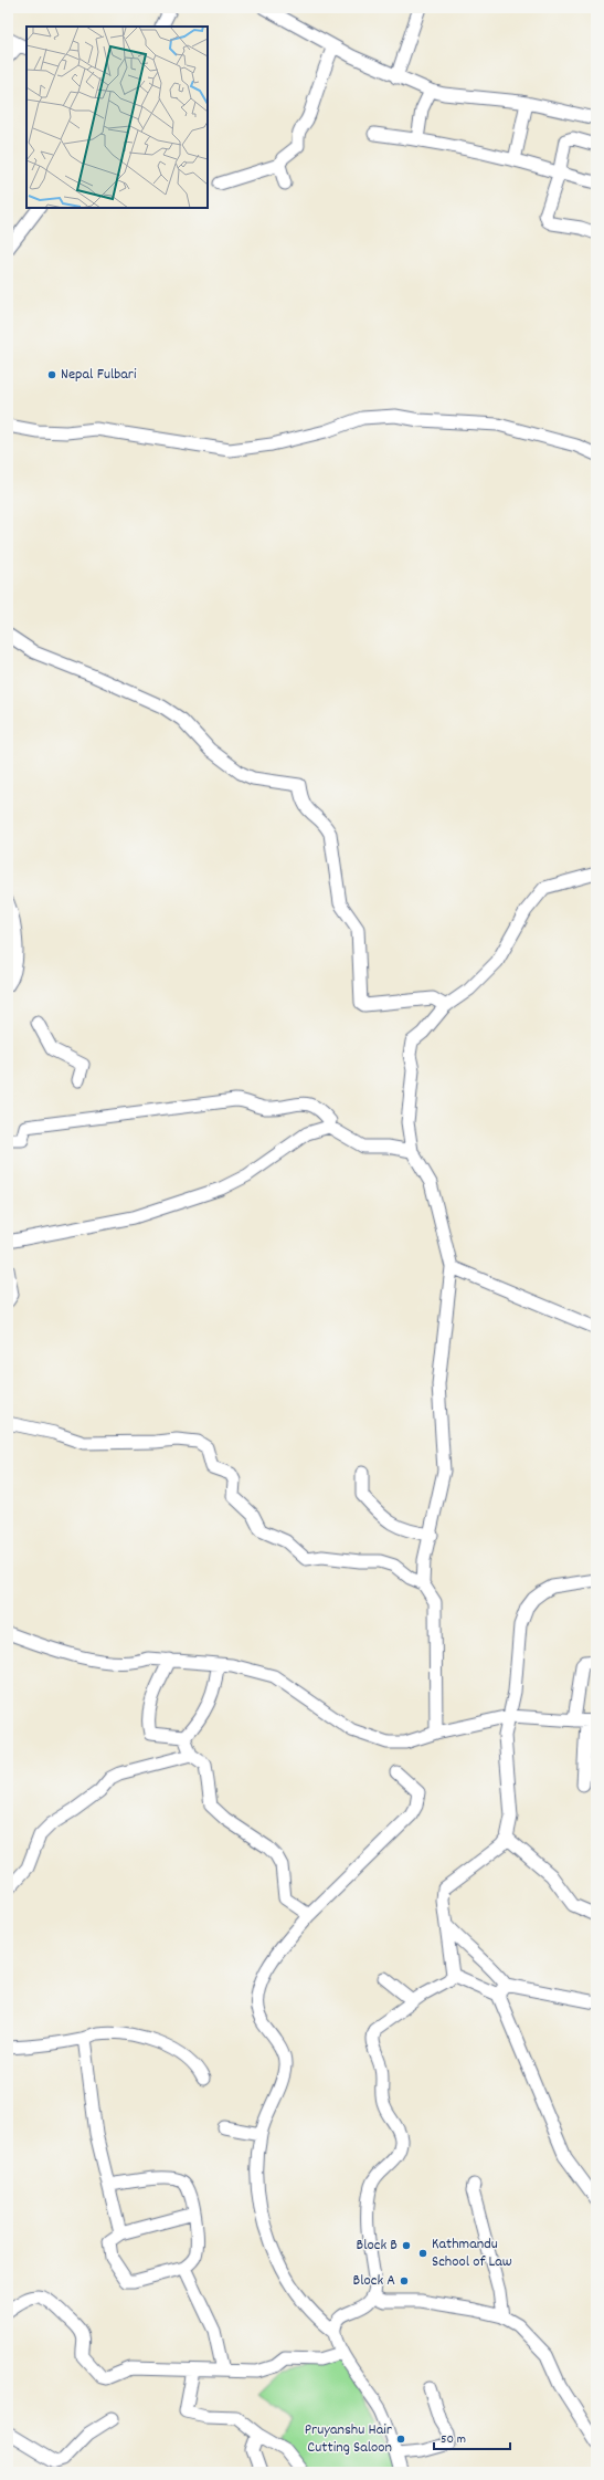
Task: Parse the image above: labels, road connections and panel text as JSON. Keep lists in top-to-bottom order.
{
  "places": [
    "Nepal Fulbari",
    "Block B",
    "Kathmandu School of Law",
    "Block A",
    "Pruyanshu Hair Cutting Saloon"
  ],
  "scale_bar": "50 m"
}
